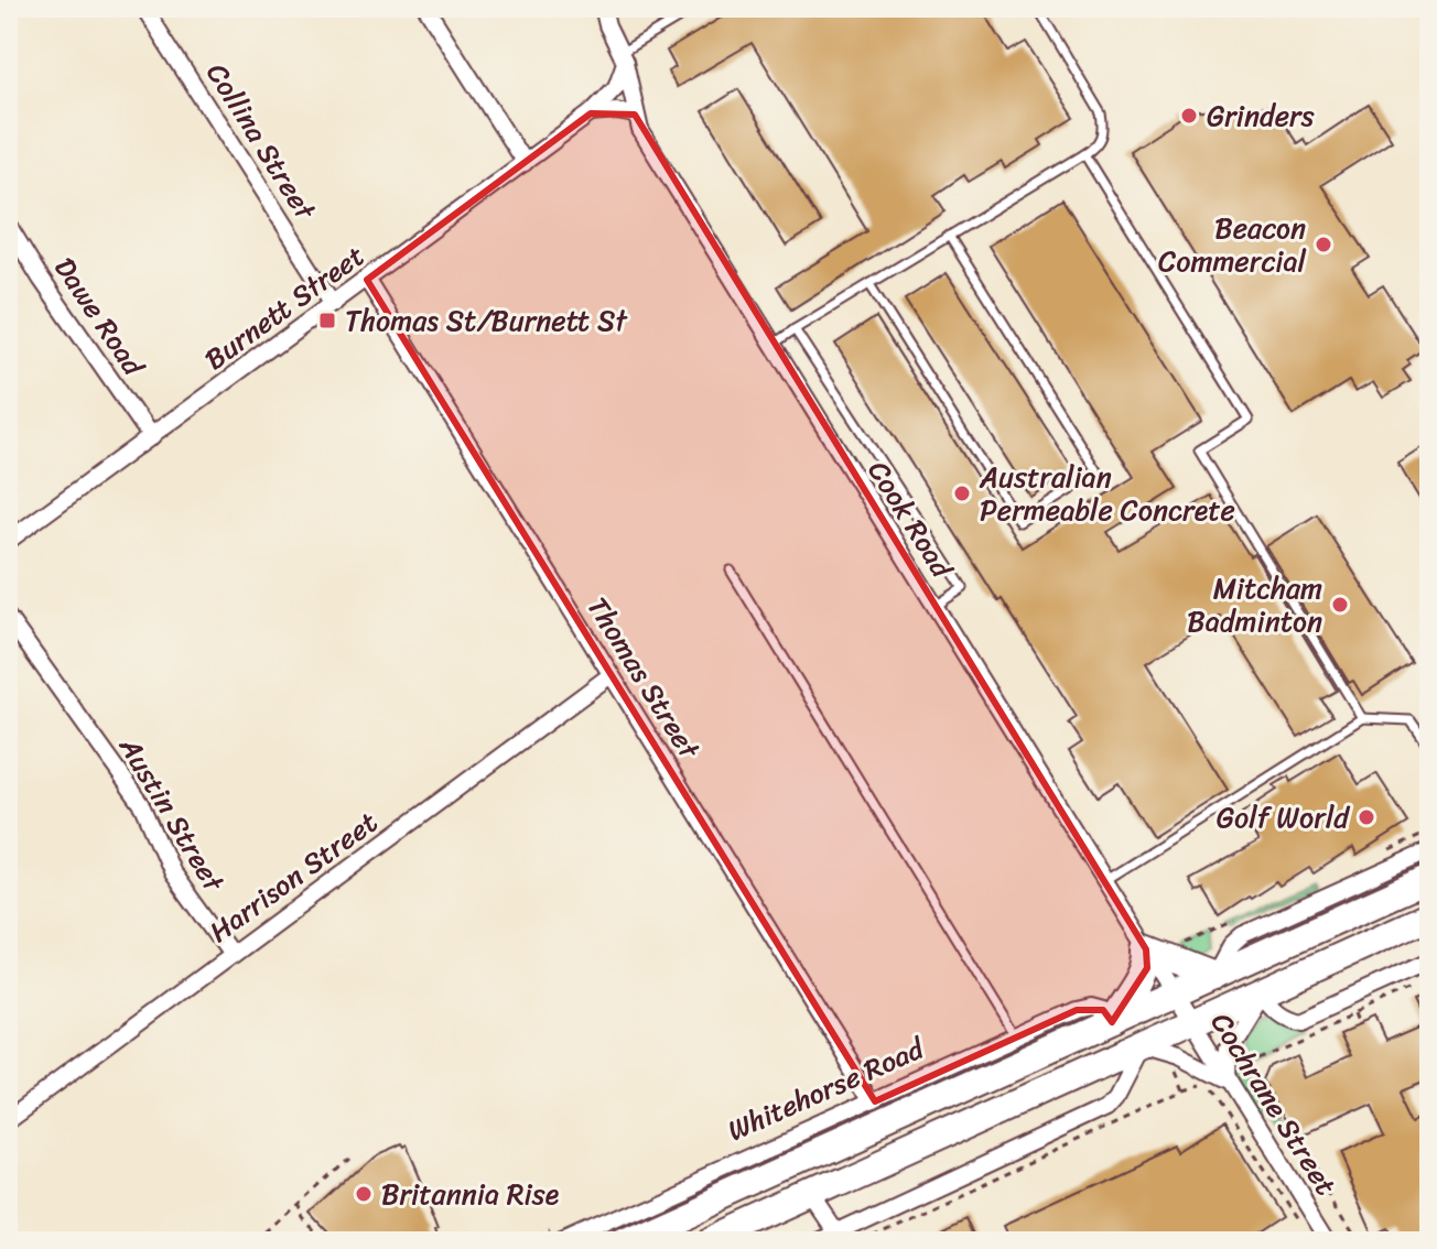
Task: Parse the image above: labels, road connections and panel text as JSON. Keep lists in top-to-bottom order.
{
  "streets": {
    "highway": ["Whitehorse Road"],
    "street": [
      "Collina Street",
      "Burnett Street",
      "Dawe Road",
      "Cook Road",
      "Thomas Street",
      "Austin Street",
      "Harrison Street",
      "Cochrane Street"
    ]
  },
  "crossings": [
    ["Collina Street", "Burnett Street"],
    ["Burnett Street", "Dawe Road"],
    ["Burnett Street", "Cook Road"],
    ["Burnett Street", "Thomas Street"],
    ["Cook Road", "Whitehorse Road"],
    ["Cook Road", "Cochrane Street"],
    ["Thomas Street", "Harrison Street"],
    ["Thomas Street", "Whitehorse Road"],
    ["Austin Street", "Harrison Street"],
    ["Whitehorse Road", "Cochrane Street"]
  ],
  "places": {
    "other": [
      "Grinders",
      "Beacon Commercial",
      "Australian Permeable Concrete",
      "Mitcham Badminton",
      "Golf World",
      "Britannia Rise"
    ],
    "transit": ["Thomas St/Burnett St"]
  }
}
